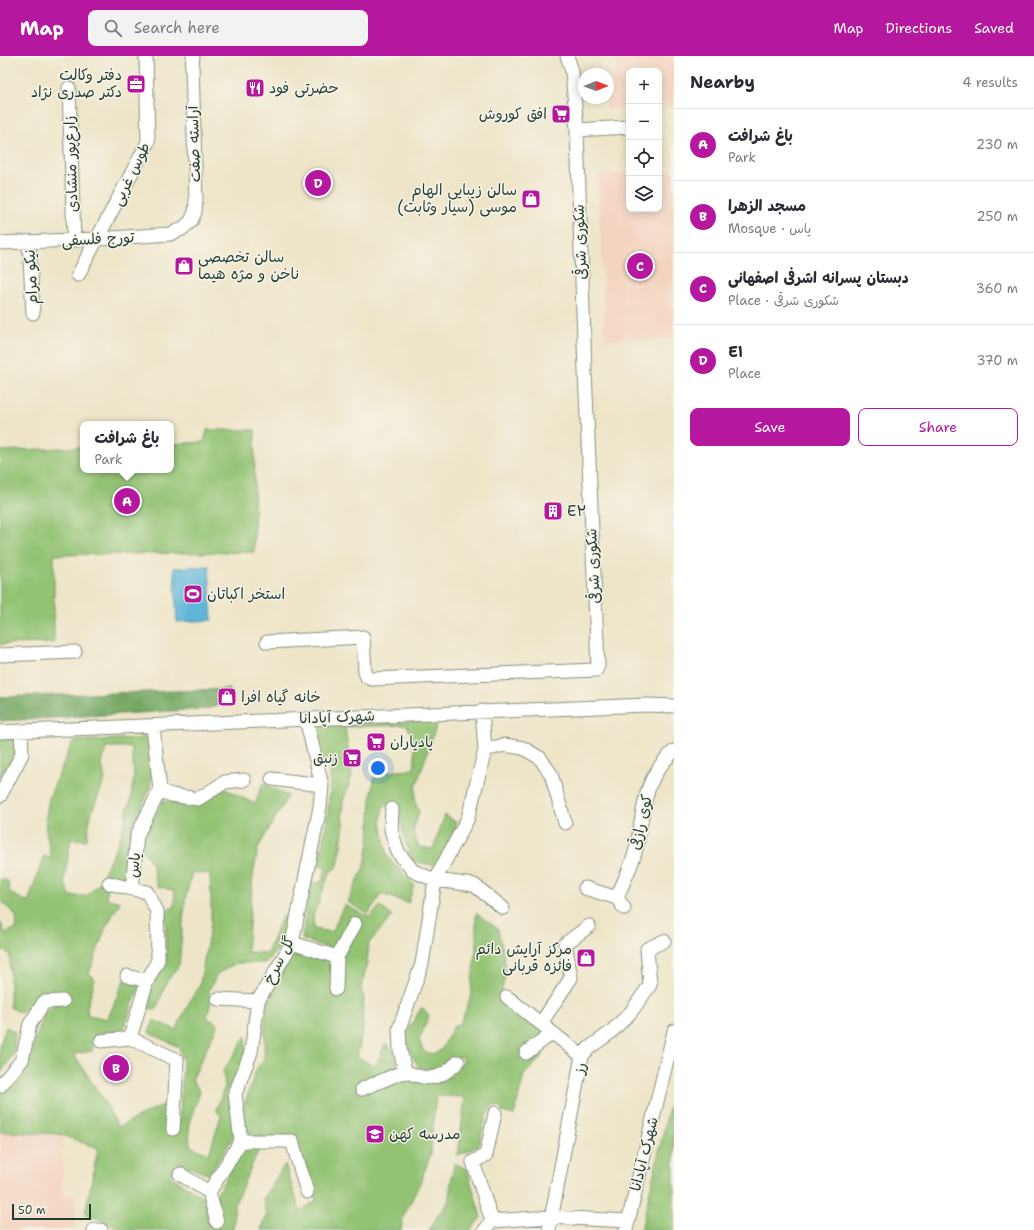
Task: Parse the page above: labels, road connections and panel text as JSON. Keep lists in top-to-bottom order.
{
  "streets": {
    "street": [
      "آراسته صفت",
      "زارع‌پور منشادی",
      "طوس غربی",
      "تورج فلسفی",
      "شکوری شرقی",
      "نیکو مرام",
      "شهرک آپادانا",
      "کوی رازقی",
      "یاس",
      "گل سرخ",
      "رز"
    ]
  },
  "crossings": [
    ["آراسته صفت", "تورج فلسفی"],
    ["زارع‌پور منشادی", "تورج فلسفی"],
    ["طوس غربی", "تورج فلسفی"],
    ["تورج فلسفی", "نیکو مرام"],
    ["شهرک آپادانا", "گل سرخ"]
  ],
  "places": {
    "office": ["دفتر وکالت دکتر صدری نژاد"],
    "restaurant": ["حضرتی فود"],
    "supermarket": ["افق کوروش", "یادیاران", "زنبق"],
    "shop": [
      "سالن زیبایی الهام موسی (سیار وثابت)",
      "سالن تخصصی ناخن و مژه هیما",
      "خانه گیاه افرا",
      "مرکز آرایش دائم فائزه قربانی"
    ],
    "building": ["E۲"],
    "sports": ["استخر اکباتان"],
    "school or university": ["مدرسه کهن"]
  },
  "scale_bar": "50 m",
  "north": "right",
  "page": {
    "header": "Map",
    "search": "Search here",
    "nav": ["Map", "Directions", "Saved"],
    "heading": ["Nearby", "4 results"],
    "map_buttons": ["+", "−"],
    "list": [
      {
        "mark": "A",
        "name": "باغ شرافت",
        "note": "Park",
        "value": "230 m"
      },
      {
        "mark": "B",
        "name": "مسجد الزهرا",
        "note": "Mosque · یاس",
        "value": "250 m"
      },
      {
        "mark": "C",
        "name": "دبستان پسرانه اشرفی اصفهانی",
        "note": "Place · شکوری شرقی",
        "value": "360 m"
      },
      {
        "mark": "D",
        "name": "E۱",
        "note": "Place",
        "value": "370 m"
      }
    ],
    "pins": [
      "D",
      "C",
      "A",
      "B"
    ],
    "buttons": ["Save", "Share"],
    "popup": ["باغ شرافت", "Park"],
    "scale": "50 m"
  }
}
